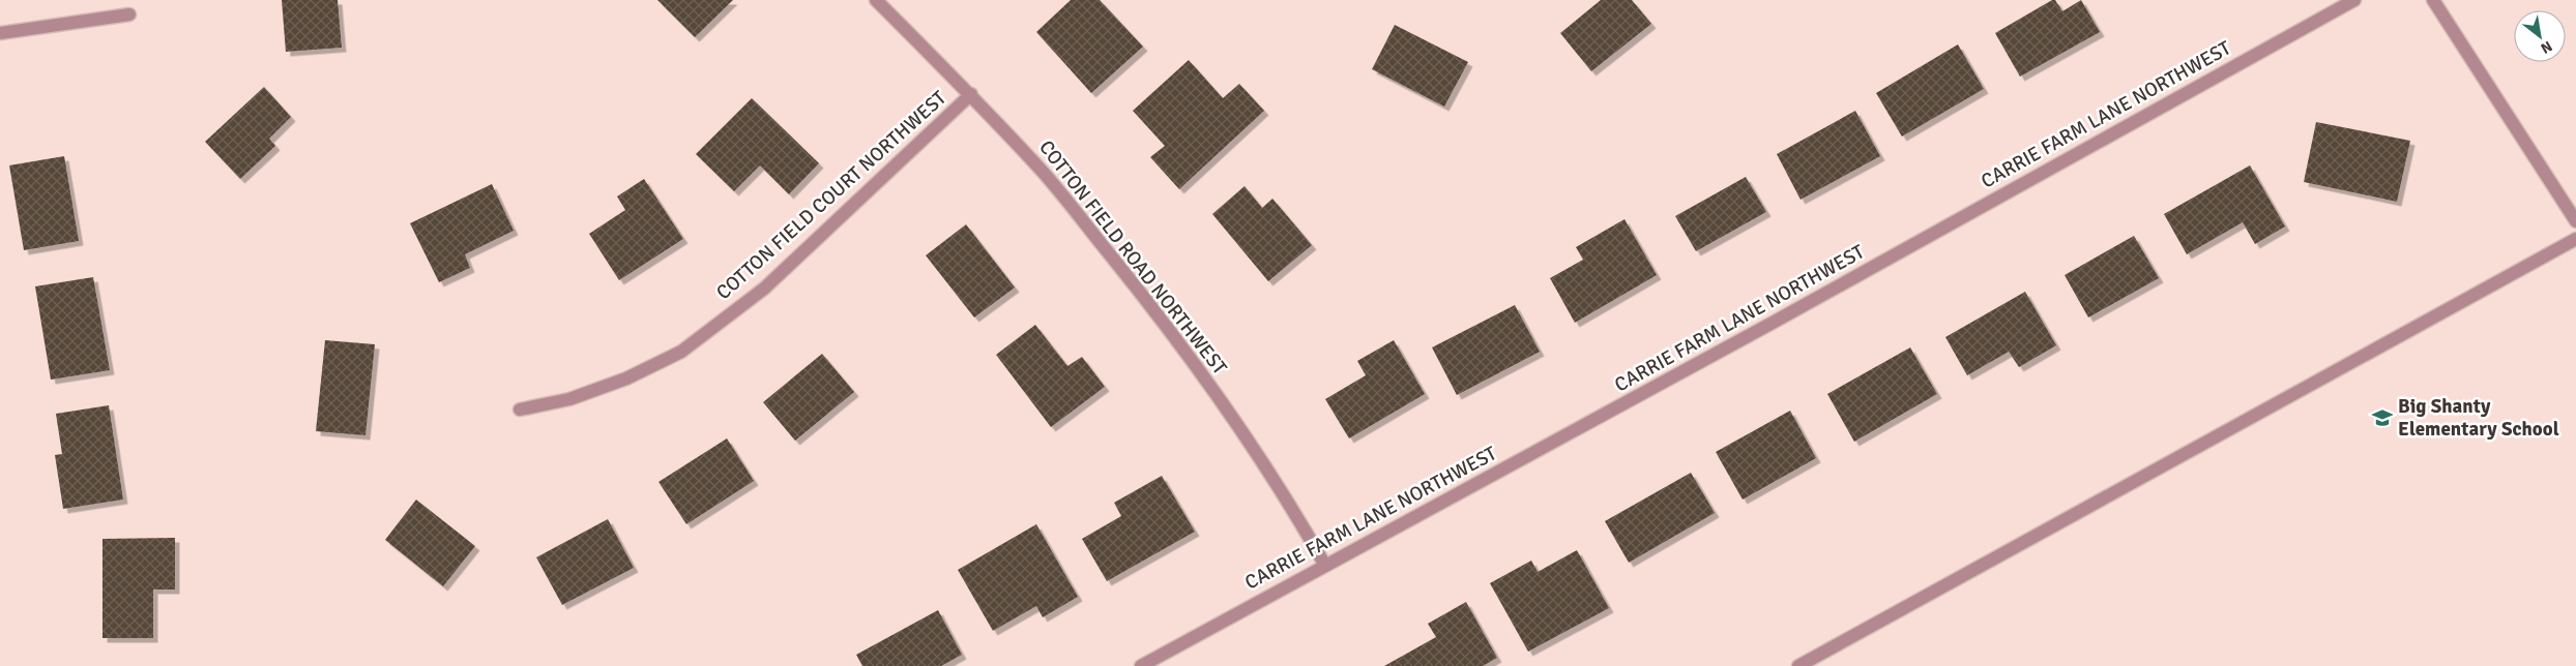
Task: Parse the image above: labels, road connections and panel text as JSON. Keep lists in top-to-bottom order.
{
  "streets": {
    "street": ["CARRIE FARM LANE NORTHWEST", "COTTON FIELD COURT NORTHWEST", "COTTON FIELD ROAD NORTHWEST"]
  },
  "crossings": [
    ["CARRIE FARM LANE NORTHWEST", "COTTON FIELD ROAD NORTHWEST"],
    ["COTTON FIELD COURT NORTHWEST", "COTTON FIELD ROAD NORTHWEST"]
  ],
  "places": {
    "school or university": ["Big Shanty Elementary School"]
  },
  "north": "bottom right"
}
